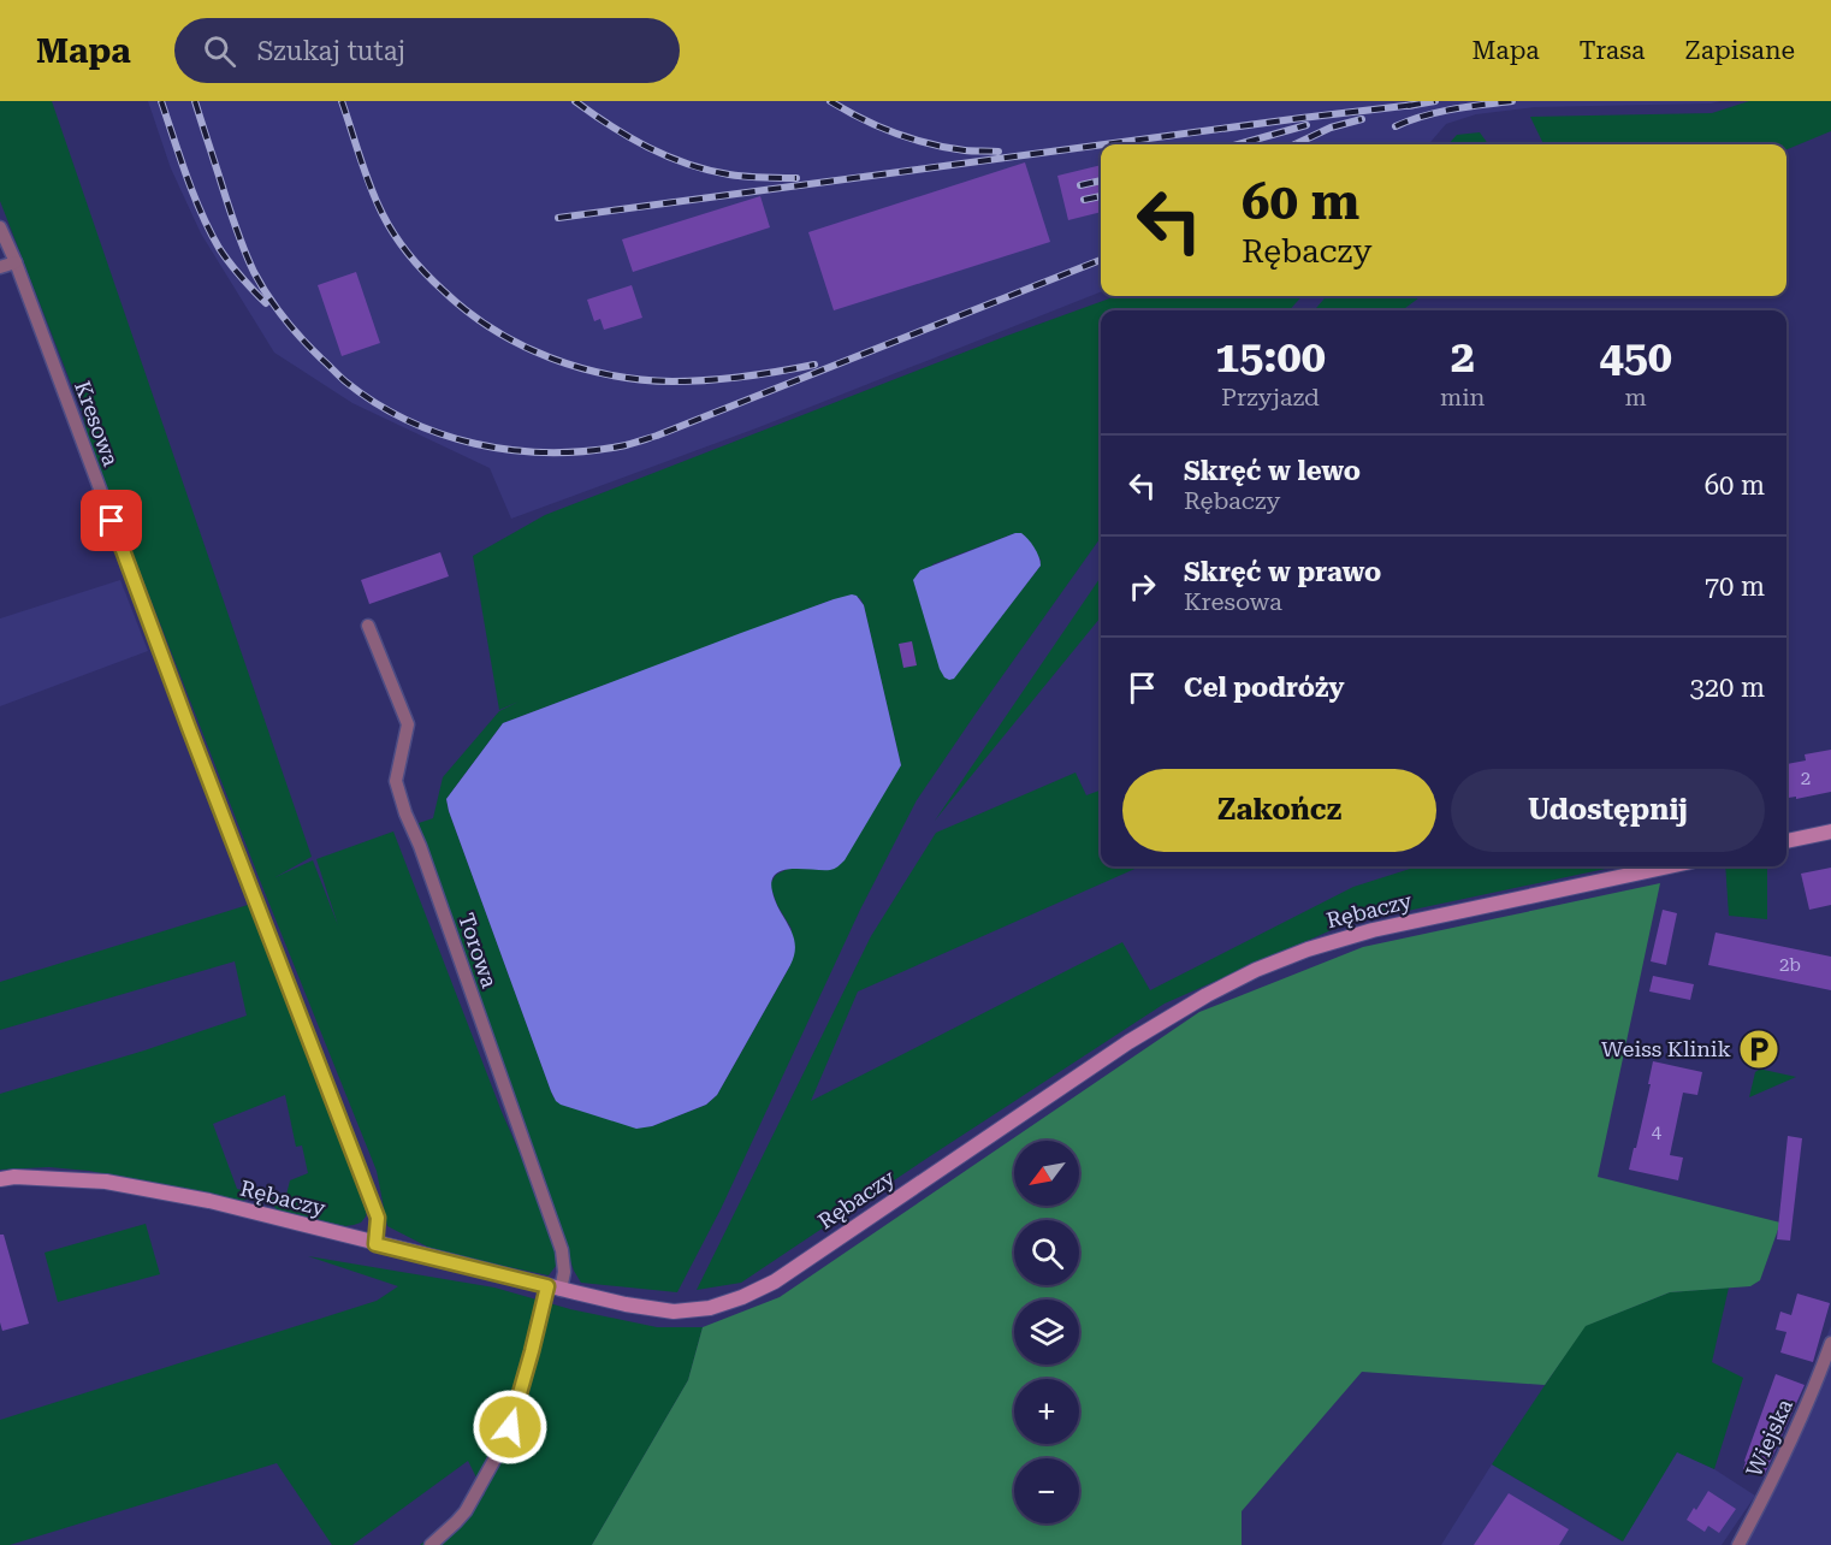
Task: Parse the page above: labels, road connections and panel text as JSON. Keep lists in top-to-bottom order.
{
  "streets": {
    "street": [
      "Kresowa",
      "Rębaczy",
      "Torowa",
      "Wiejska"
    ]
  },
  "crossings": [
    ["Kresowa", "Rębaczy"],
    ["Rębaczy", "Torowa"]
  ],
  "places": {
    "parking": ["Weiss Klinik"]
  },
  "house_numbers": ["2", "2b", "4"],
  "north": "bottom left",
  "page": {
    "header": "Mapa",
    "search": "Szukaj tutaj",
    "nav": ["Mapa", "Trasa", "Zapisane"],
    "turn": ["60 m", "Rębaczy"],
    "eta": [
      "15:00",
      "Przyjazd",
      "2",
      "min",
      "450",
      "m"
    ],
    "list": [
      {
        "name": "Skręć w lewo",
        "note": "Rębaczy",
        "value": "60 m"
      },
      {
        "name": "Skręć w prawo",
        "note": "Kresowa",
        "value": "70 m"
      },
      {
        "name": "Cel podróży",
        "value": "320 m"
      }
    ],
    "buttons": ["Zakończ", "Udostępnij"],
    "map_buttons": ["+", "−"]
  }
}
